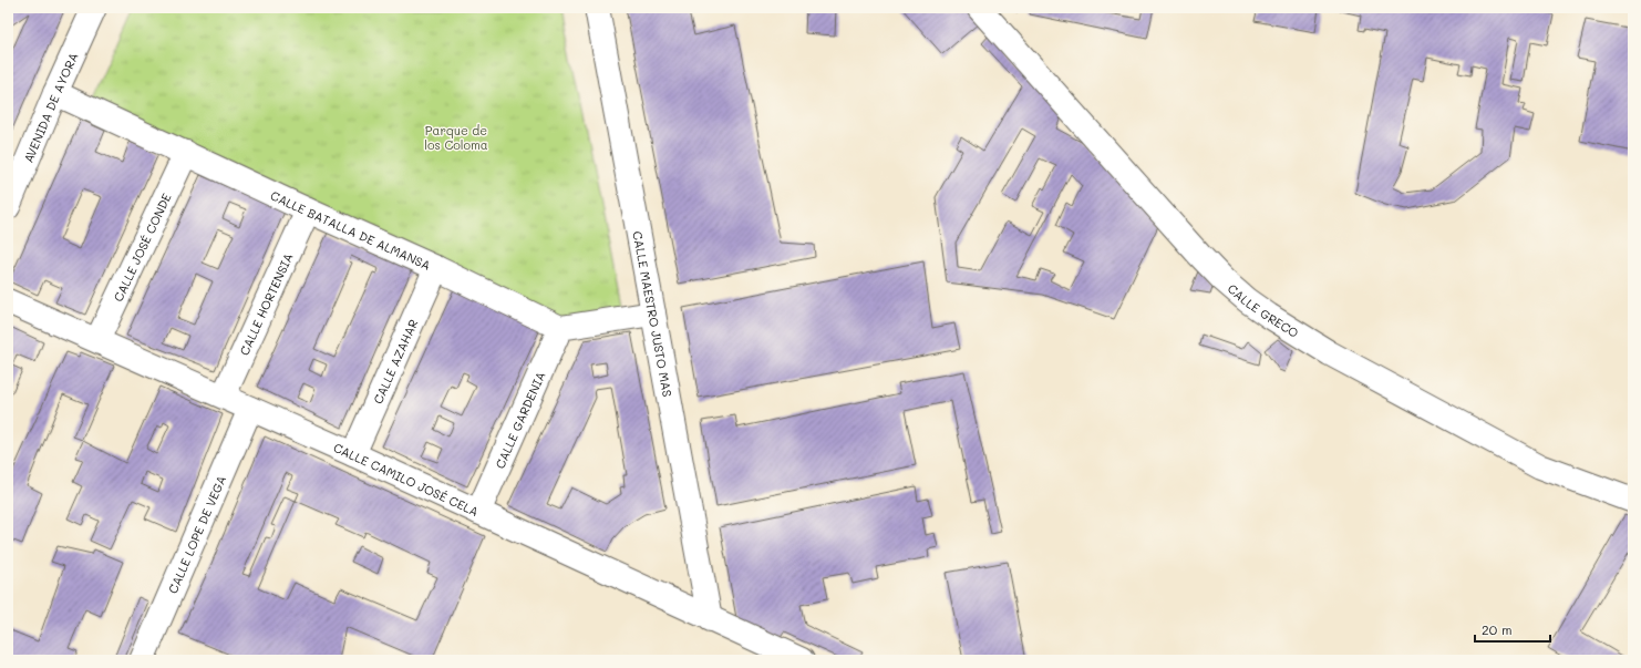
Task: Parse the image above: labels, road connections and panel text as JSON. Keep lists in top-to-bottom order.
{
  "streets": {
    "street": [
      "AVENIDA DE AYORA",
      "CALLE BATALLA DE ALMANSA",
      "CALLE JOSÉ CONDE",
      "CALLE HORTENSIA",
      "CALLE GRECO",
      "CALLE MAESTRO JUSTO MAS",
      "CALLE AZAHAR",
      "CALLE GARDENIA",
      "CALLE CAMILO JOSÉ CELA",
      "CALLE LOPE DE VEGA"
    ]
  },
  "crossings": [
    ["AVENIDA DE AYORA", "CALLE BATALLA DE ALMANSA"],
    ["CALLE BATALLA DE ALMANSA", "CALLE JOSÉ CONDE"],
    ["CALLE BATALLA DE ALMANSA", "CALLE HORTENSIA"],
    ["CALLE BATALLA DE ALMANSA", "CALLE AZAHAR"],
    ["CALLE BATALLA DE ALMANSA", "CALLE GARDENIA"],
    ["CALLE JOSÉ CONDE", "CALLE CAMILO JOSÉ CELA"],
    ["CALLE HORTENSIA", "CALLE CAMILO JOSÉ CELA"],
    ["CALLE MAESTRO JUSTO MAS", "CALLE CAMILO JOSÉ CELA"],
    ["CALLE AZAHAR", "CALLE CAMILO JOSÉ CELA"],
    ["CALLE GARDENIA", "CALLE CAMILO JOSÉ CELA"],
    ["CALLE CAMILO JOSÉ CELA", "CALLE LOPE DE VEGA"]
  ],
  "parks": ["Parque de los Coloma"],
  "scale_bar": "20 m"
}
